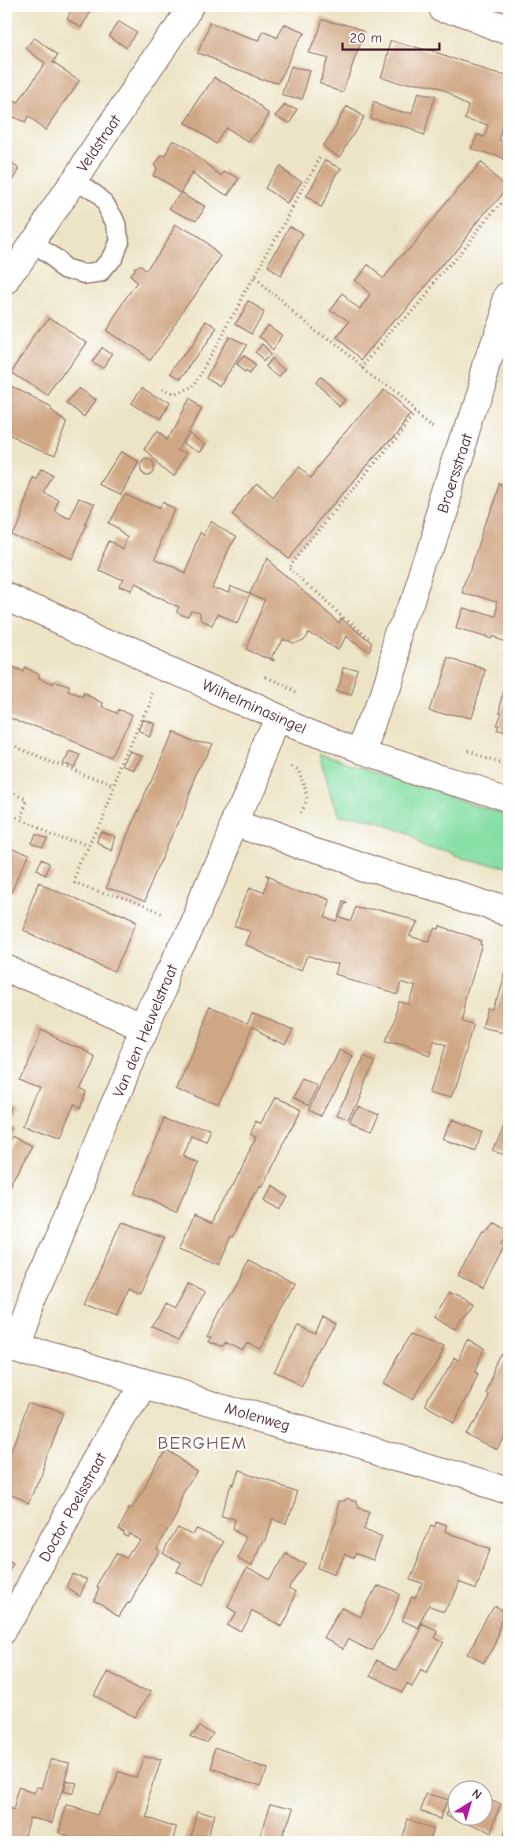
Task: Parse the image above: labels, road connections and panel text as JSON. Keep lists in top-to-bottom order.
{
  "streets": {
    "street": [
      "Veldstraat",
      "Broersstraat",
      "Wilhelminasingel",
      "Van den Heuvelstraat",
      "Molenweg",
      "Doctor Poelsstraat"
    ]
  },
  "crossings": [
    ["Broersstraat", "Wilhelminasingel"],
    ["Wilhelminasingel", "Van den Heuvelstraat"],
    ["Van den Heuvelstraat", "Molenweg"],
    ["Molenweg", "Doctor Poelsstraat"]
  ],
  "districts": ["BERGHEM"],
  "scale_bar": "20 m",
  "north": "top right"
}
